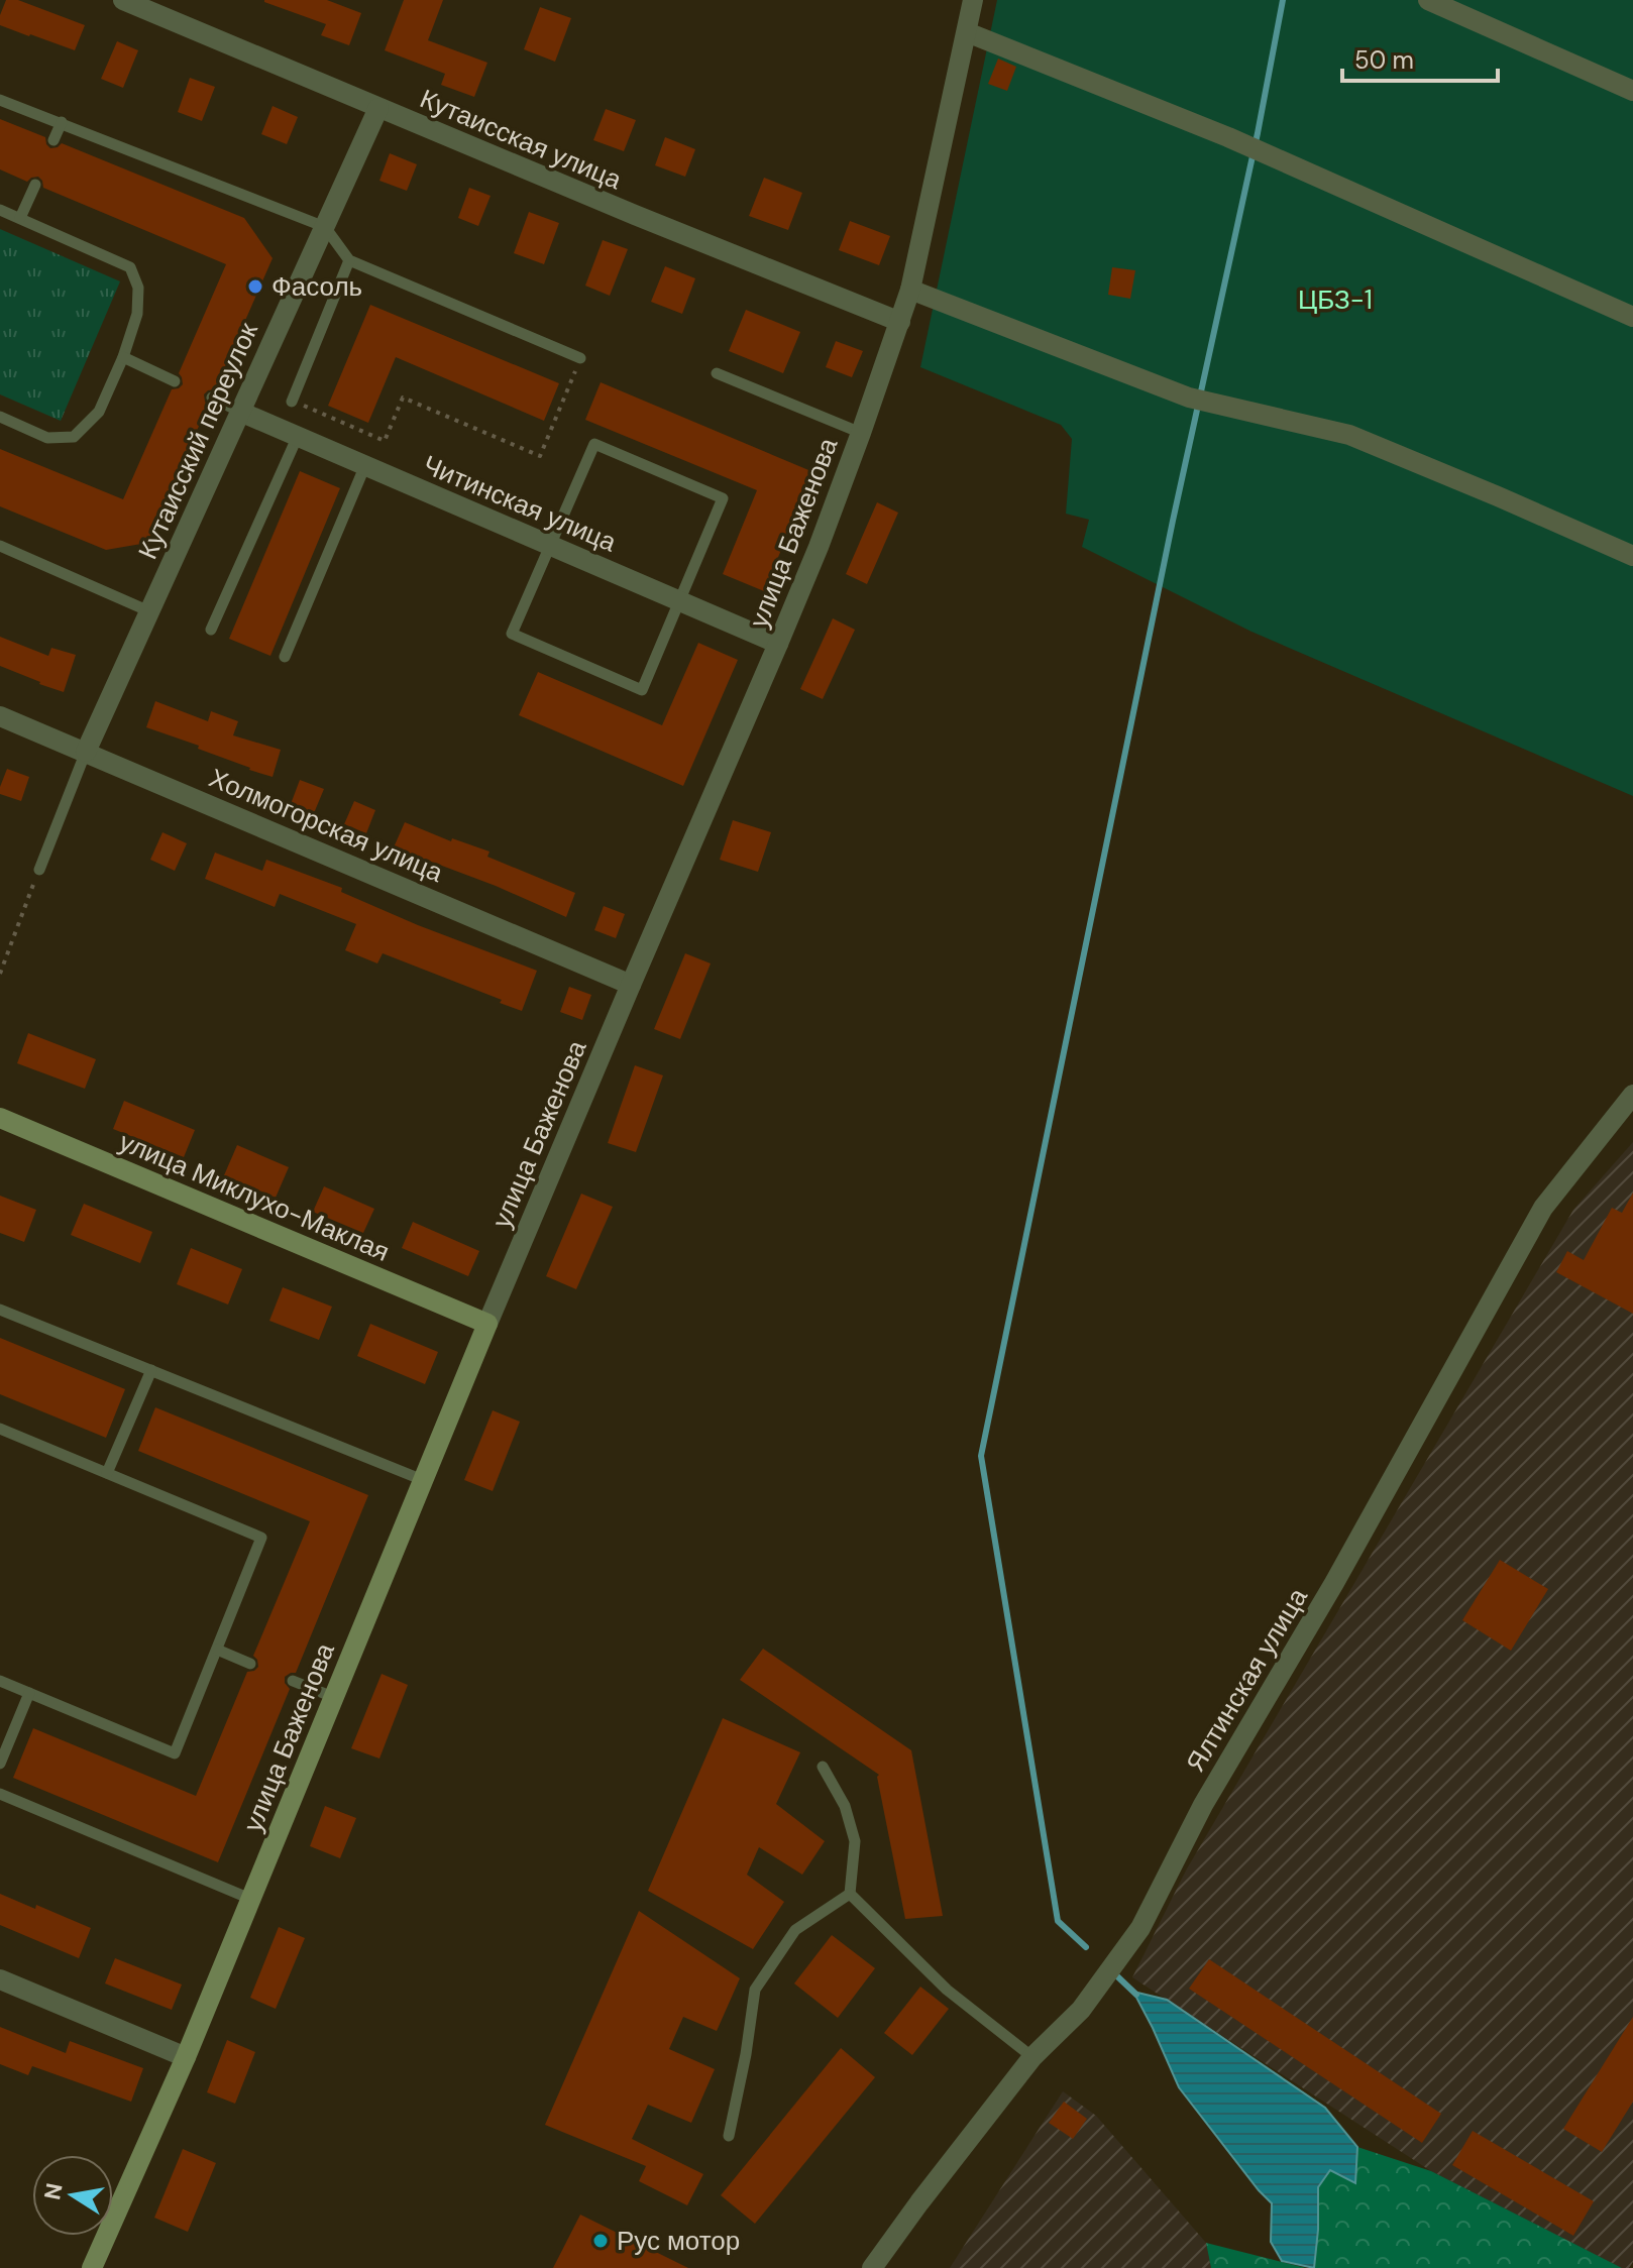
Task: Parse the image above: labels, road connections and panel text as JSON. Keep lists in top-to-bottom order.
{
  "streets": {
    "street": [
      "Кутаисская улица",
      "Кутаисский переулок",
      "Читинская улица",
      "улица Баженова",
      "Холмогорская улица",
      "улица Миклухо-Маклая",
      "Ялтинская улица"
    ]
  },
  "crossings": [
    ["Кутаисская улица", "Кутаисский переулок"],
    ["Кутаисская улица", "улица Баженова"],
    ["Кутаисский переулок", "Читинская улица"],
    ["Кутаисский переулок", "Холмогорская улица"],
    ["Читинская улица", "улица Баженова"],
    ["улица Баженова", "Холмогорская улица"],
    ["улица Баженова", "улица Миклухо-Маклая"]
  ],
  "parks": ["ЦБЗ-1"],
  "places": ["Фасоль", "Рус мотор"],
  "scale_bar": "50 m",
  "north": "left"
}
